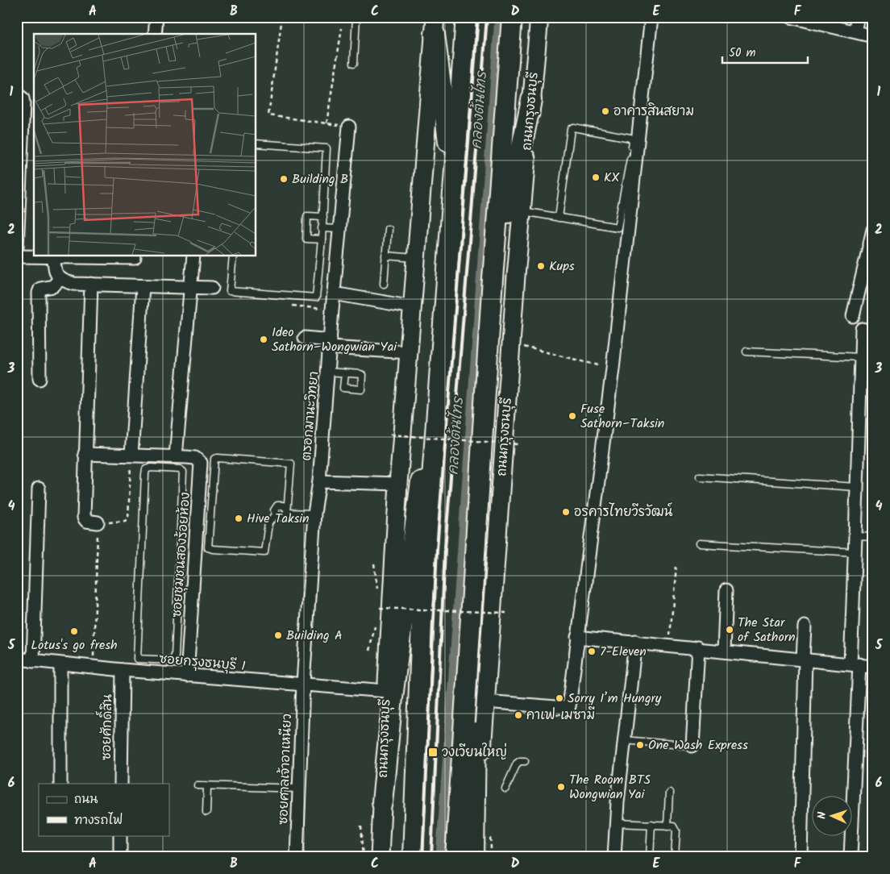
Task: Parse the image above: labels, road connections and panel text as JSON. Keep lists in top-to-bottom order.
{
  "streets": {
    "main road": ["ถนนกรุงธนบุรี"],
    "street": [
      "ตรอกมานะวิทยา",
      "ซอยชุมชนสองร้อยห้อง",
      "ซอยกรุงธนบุรี 1",
      "ซอยศักดิ์สิน",
      "ซอยศาลเจ้าอาเหนียว"
    ]
  },
  "crossings": [
    ["ถนนกรุงธนบุรี", "ซอยกรุงธนบุรี 1"],
    ["ตรอกมานะวิทยา", "ซอยกรุงธนบุรี 1"],
    ["ตรอกมานะวิทยา", "ซอยศาลเจ้าอาเหนียว"],
    ["ซอยชุมชนสองร้อยห้อง", "ซอยกรุงธนบุรี 1"],
    ["ซอยกรุงธนบุรี 1", "ซอยศักดิ์สิน"],
    ["ซอยกรุงธนบุรี 1", "ซอยศาลเจ้าอาเหนียว"]
  ],
  "water": ["คลองต้นไทร"],
  "places": {
    "other": [
      "อาคารสินสยาม",
      "KX",
      "Building B",
      "Kups",
      "Ideo Sathorn–Wongwian Yai",
      "Fuse Sathorn–Taksin",
      "อรคารไทยวีรวัฒน์",
      "Hive Taksin",
      "The Star of Sathorn",
      "Lotus's go fresh",
      "Building A",
      "7-Eleven",
      "Sorry I’m Hungry",
      "คาเฟ เมซามี",
      "One Wash Express",
      "The Room BTS Wongwian Yai"
    ],
    "transit": ["วงเวียนใหญ่"]
  },
  "legend": ["ถนน", "ทางรถไฟ"],
  "scale_bar": "50 m",
  "north": "left",
  "grid": {
    "columns": [
      "A",
      "B",
      "C",
      "D",
      "E",
      "F"
    ],
    "rows": [
      "1",
      "2",
      "3",
      "4",
      "5",
      "6"
    ]
  }
}
